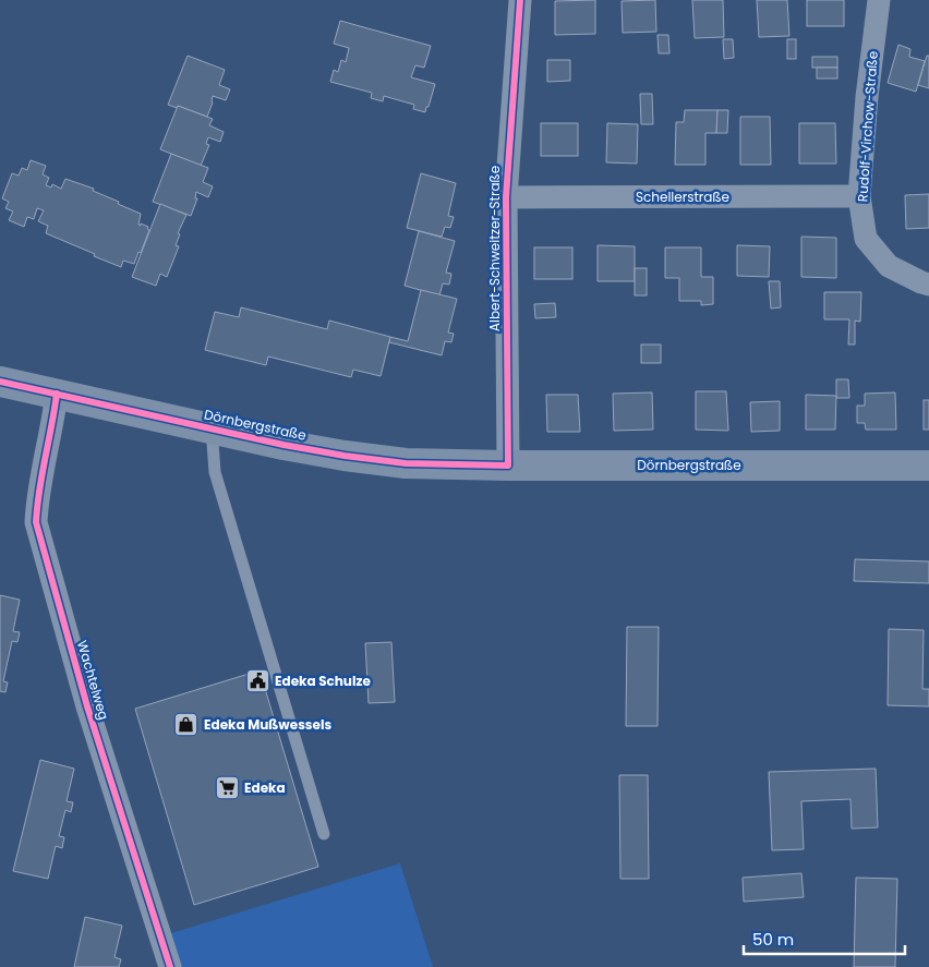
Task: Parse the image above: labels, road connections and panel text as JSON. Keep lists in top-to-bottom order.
{
  "streets": {
    "main road": ["Dörnbergstraße"],
    "street": [
      "Rudolf-Virchow-Straße",
      "Schellerstraße",
      "Albert-Schweitzer-Straße",
      "Wachtelweg"
    ]
  },
  "crossings": [
    ["Rudolf-Virchow-Straße", "Schellerstraße"],
    ["Schellerstraße", "Albert-Schweitzer-Straße"],
    ["Albert-Schweitzer-Straße", "Dörnbergstraße"],
    ["Dörnbergstraße", "Wachtelweg"]
  ],
  "places": {
    "public building": ["Edeka Schulze"],
    "shop": ["Edeka Mußwessels"],
    "supermarket": ["Edeka"]
  },
  "scale_bar": "50 m"
}
